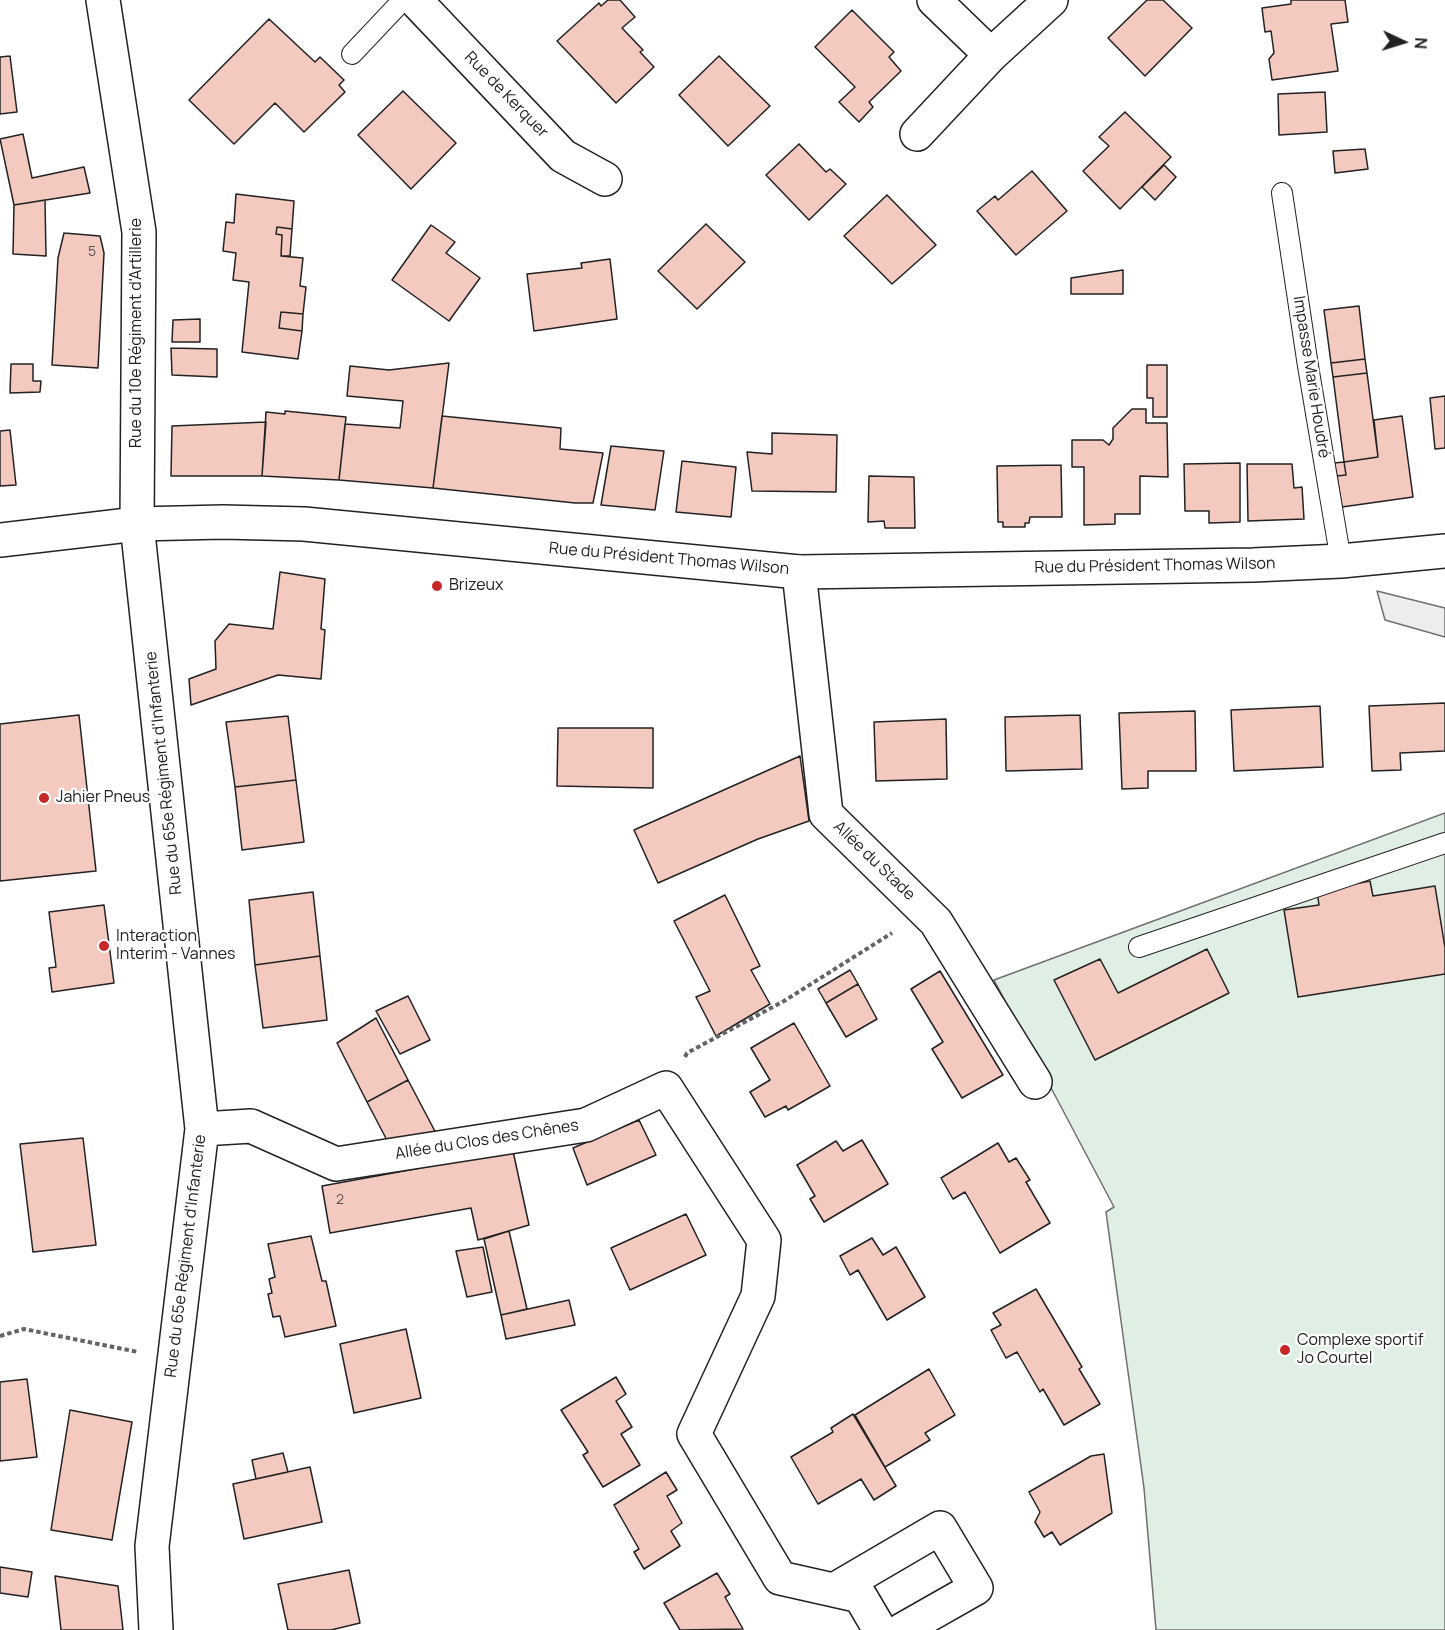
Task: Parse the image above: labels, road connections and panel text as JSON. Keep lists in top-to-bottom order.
{
  "streets": {
    "street": [
      "Rue de Kerquer",
      "Rue du 10e Régiment d'Artillerie",
      "Rue du Président Thomas Wilson",
      "Rue du 65e Régiment d'Infanterie",
      "Allée du Stade",
      "Allée du Clos des Chênes"
    ],
    "lane": ["Impasse Marie Houdré"]
  },
  "crossings": [
    ["Rue du 10e Régiment d'Artillerie", "Rue du Président Thomas Wilson"],
    ["Rue du 10e Régiment d'Artillerie", "Rue du 65e Régiment d'Infanterie"],
    ["Impasse Marie Houdré", "Rue du Président Thomas Wilson"],
    ["Rue du Président Thomas Wilson", "Rue du 65e Régiment d'Infanterie"],
    ["Rue du Président Thomas Wilson", "Allée du Stade"],
    ["Rue du 65e Régiment d'Infanterie", "Allée du Clos des Chênes"]
  ],
  "places": [
    "Brizeux",
    "Jahier Pneus",
    "Interaction Interim - Vannes",
    "Complexe sportif Jo Courtel"
  ],
  "house_numbers": ["5", "2"],
  "north": "right"
}
